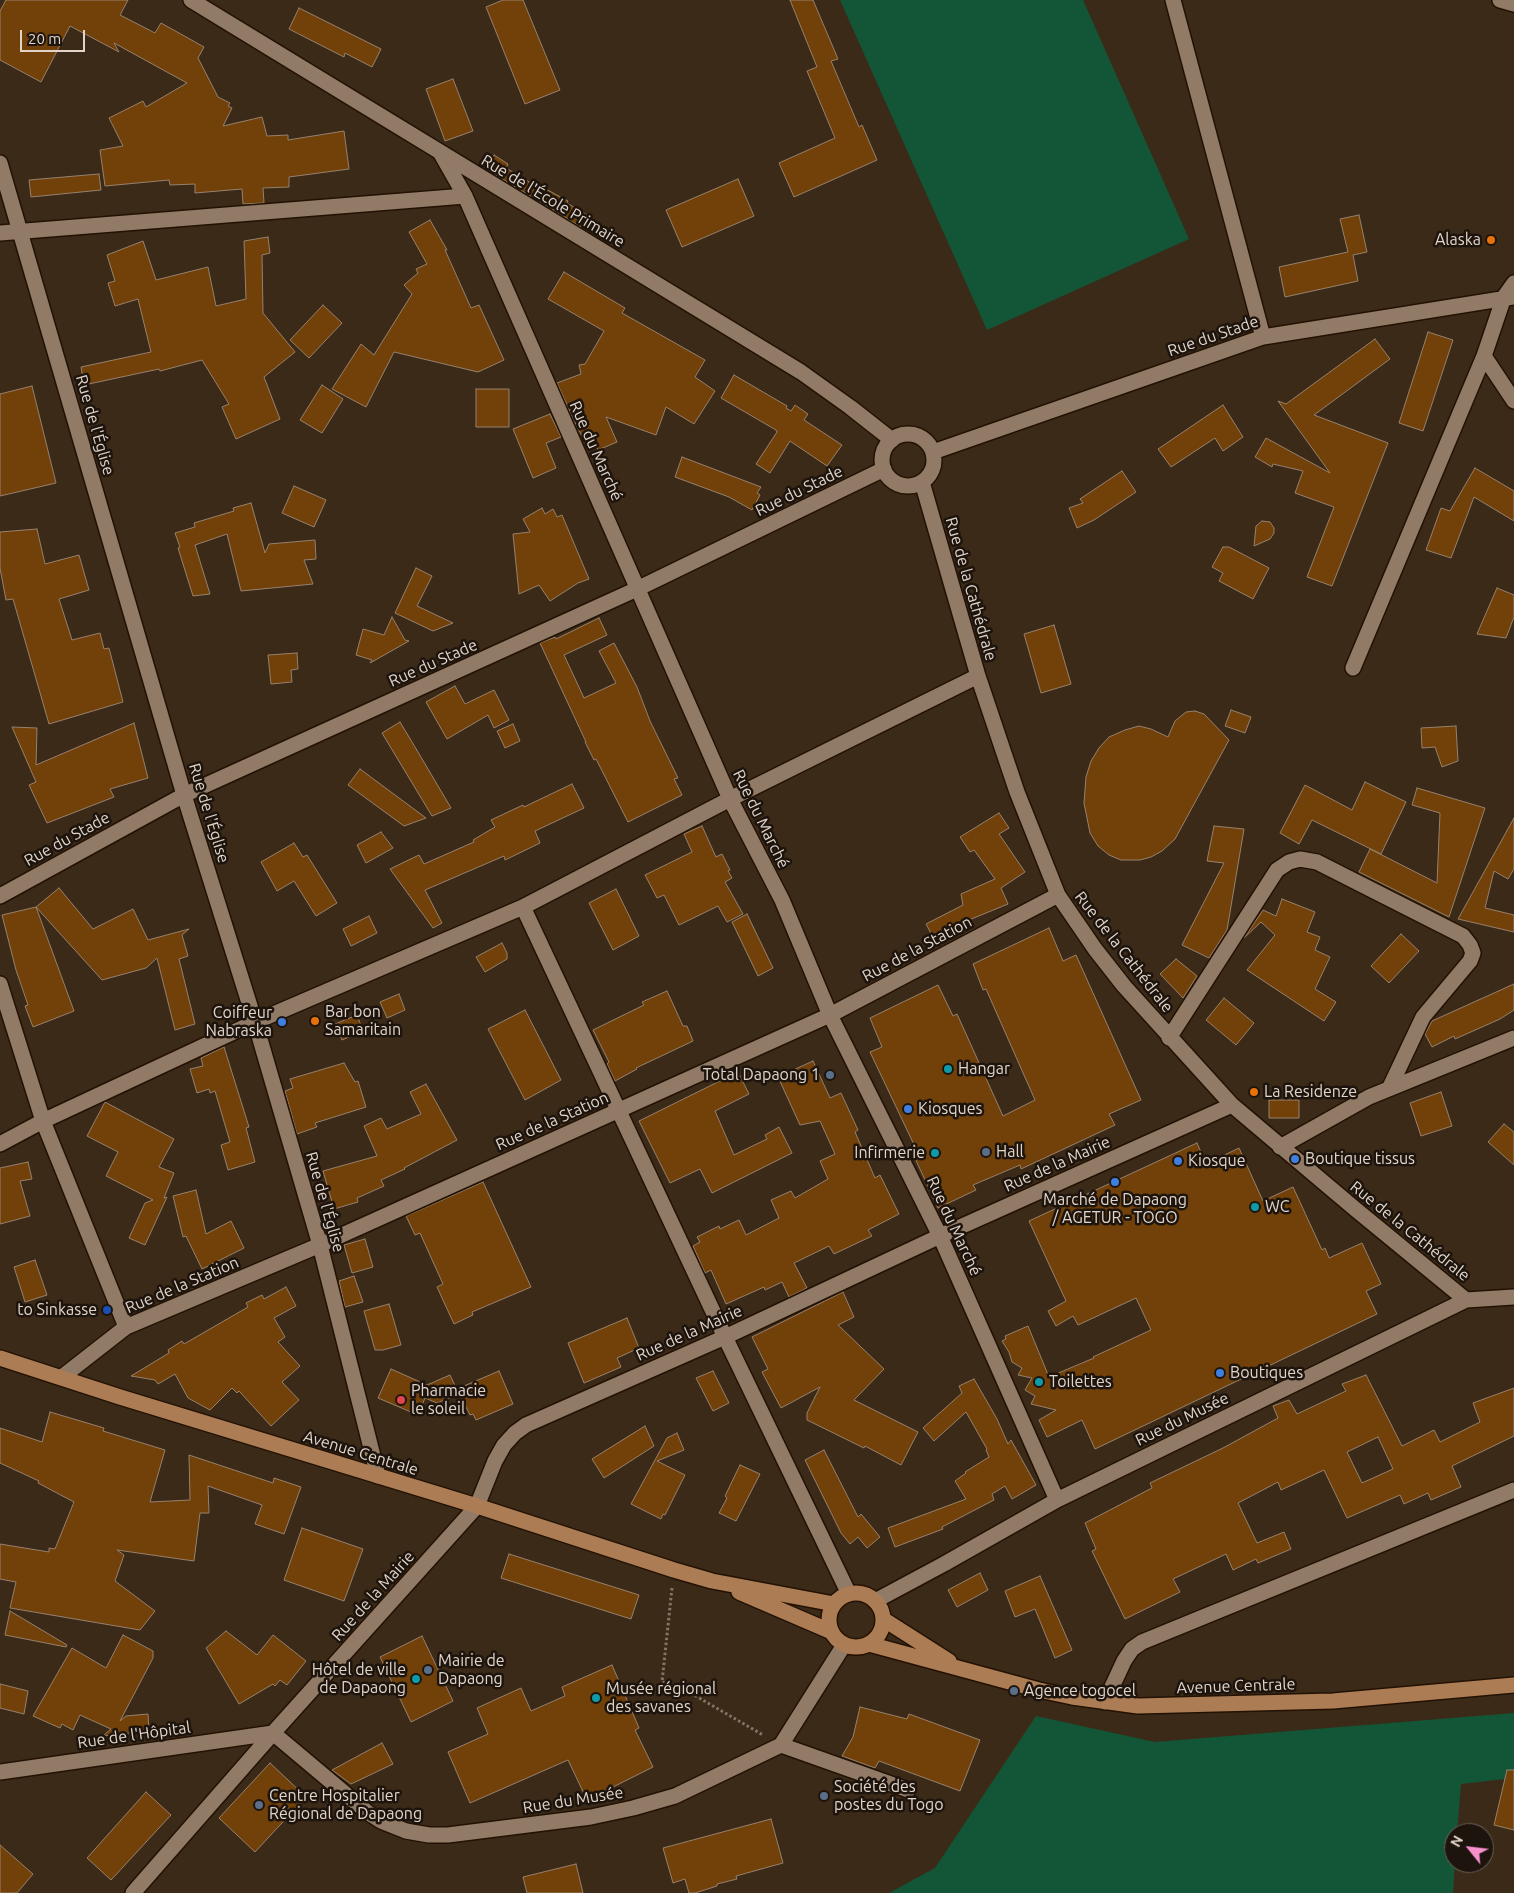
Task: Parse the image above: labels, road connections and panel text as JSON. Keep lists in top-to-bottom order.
{
  "streets": {
    "main road": ["Avenue Centrale"],
    "street": [
      "Rue de l'École Primaire",
      "Rue du Stade",
      "Rue de l'Église",
      "Rue du Marché",
      "Rue de la Cathédrale",
      "Rue de la Station",
      "Rue de la Mairie",
      "Rue du Musée",
      "Rue de l'Hôpital"
    ]
  },
  "crossings": [
    ["Rue de l'École Primaire", "Rue du Stade"],
    ["Rue de l'École Primaire", "Rue du Marché"],
    ["Rue de l'École Primaire", "Rue de la Cathédrale"],
    ["Rue du Stade", "Rue de l'Église"],
    ["Rue du Stade", "Rue du Marché"],
    ["Rue du Stade", "Rue de la Cathédrale"],
    ["Rue de l'Église", "Rue de la Station"],
    ["Rue de l'Église", "Avenue Centrale"],
    ["Rue du Marché", "Rue de la Station"],
    ["Rue du Marché", "Rue de la Mairie"],
    ["Rue du Marché", "Rue du Musée"],
    ["Rue de la Cathédrale", "Rue de la Station"],
    ["Rue de la Cathédrale", "Rue de la Mairie"],
    ["Rue de la Cathédrale", "Rue du Musée"],
    ["Rue de la Station", "Avenue Centrale"],
    ["Rue de la Mairie", "Rue du Musée"],
    ["Rue de la Mairie", "Avenue Centrale"],
    ["Rue de la Mairie", "Rue de l'Hôpital"],
    ["Rue du Musée", "Avenue Centrale"],
    ["Rue du Musée", "Rue de l'Hôpital"]
  ],
  "places": [
    "Alaska",
    "Bar bon Samaritain",
    "Coiffeur Nabraska",
    "Hangar",
    "Total Dapaong 1",
    "La Residenze",
    "Kiosques",
    "Hall",
    "Infirmerie",
    "Boutique tissus",
    "Kiosque",
    "Marché de Dapaong / AGETUR - TOGO",
    "WC",
    "to Sinkasse",
    "Boutiques",
    "Toilettes",
    "Pharmacie le soleil",
    "Mairie de Dapaong",
    "Hôtel de ville de Dapaong",
    "Agence togocel",
    "Musée régional des savanes",
    "Société des postes du Togo",
    "Centre Hospitalier Régional de Dapaong"
  ],
  "scale_bar": "20 m",
  "north": "top left"
}
